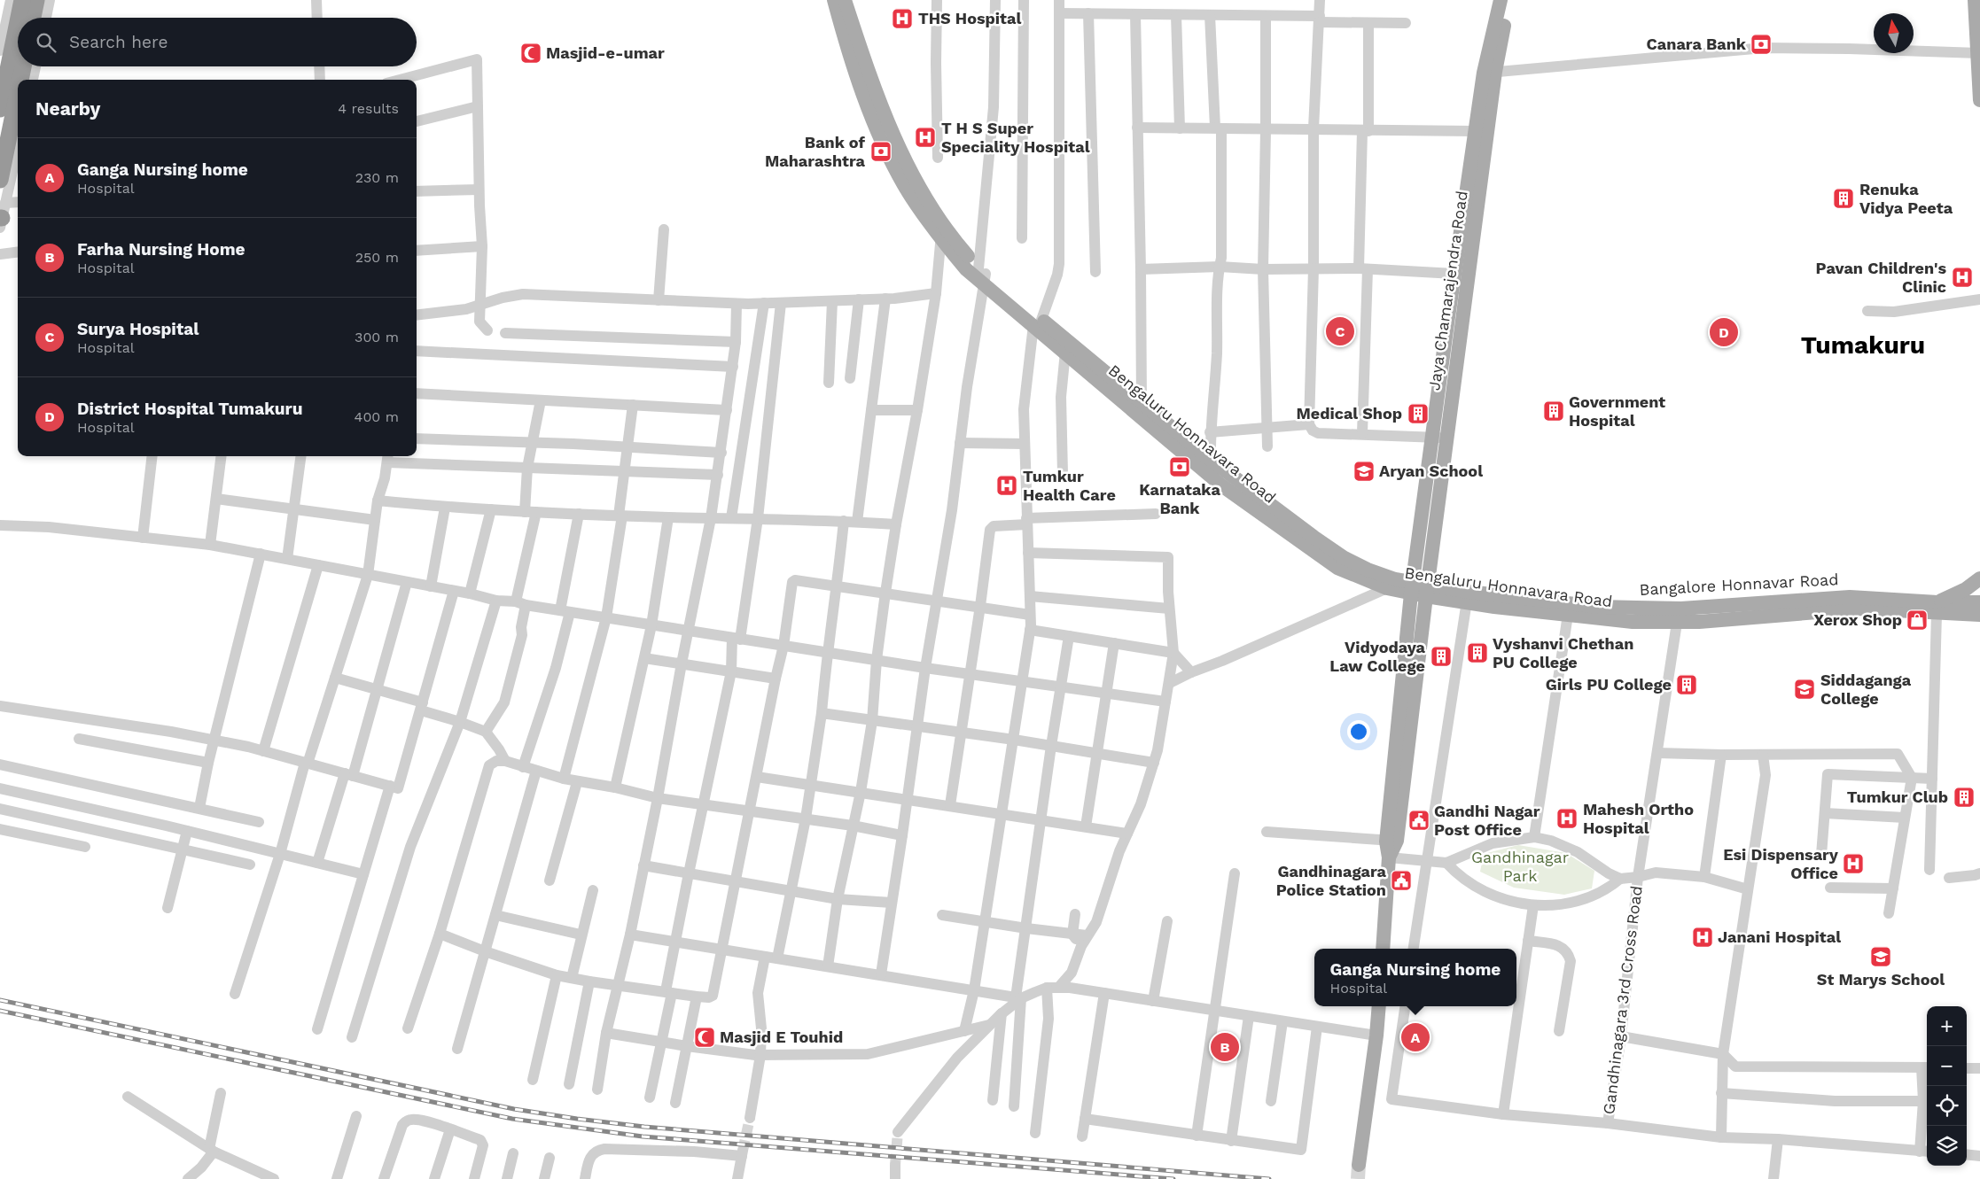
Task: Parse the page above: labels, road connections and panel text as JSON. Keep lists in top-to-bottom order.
{
  "streets": {
    "main road": ["Jaya Chamarajendra Road", "Bengaluru Honnavara Road", "Bangalore Honnavar Road"],
    "street": ["Gandhinagara 3rd Cross Road"]
  },
  "crossings": [
    ["Jaya Chamarajendra Road", "Bengaluru Honnavara Road"],
    ["Jaya Chamarajendra Road", "Bangalore Honnavar Road"],
    ["Bengaluru Honnavara Road", "Bangalore Honnavar Road"],
    ["Bengaluru Honnavara Road", "Gandhinagara 3rd Cross Road"]
  ],
  "districts": ["Tumakuru"],
  "parks": ["Gandhinagar Park"],
  "places": {
    "hospital": [
      "THS Hospital",
      "T H S Super Speciality Hospital",
      "Pavan Children's Clinic",
      "Tumkur Health Care",
      "Mahesh Ortho Hospital",
      "Esi Dispensary Office",
      "Janani Hospital"
    ],
    "bank": ["Canara Bank", "Bank of Maharashtra", "Karnataka Bank"],
    "mosque": ["Masjid-e-umar", "Masjid E Touhid"],
    "building": [
      "Renuka Vidya Peeta",
      "Government Hospital",
      "Medical Shop",
      "Vyshanvi Chethan PU College",
      "Vidyodaya Law College",
      "Girls PU College",
      "Tumkur Club"
    ],
    "school or university": ["Aryan School", "Siddaganga College", "St Marys School"],
    "shop": ["Xerox Shop"],
    "public building": ["Gandhi Nagar Post Office", "Gandhinagara Police Station"]
  },
  "north": "top",
  "page": {
    "search": "Search here",
    "heading": ["Nearby", "4 results"],
    "list": [
      {
        "mark": "A",
        "name": "Ganga Nursing home",
        "note": "Hospital",
        "value": "230 m"
      },
      {
        "mark": "B",
        "name": "Farha Nursing Home",
        "note": "Hospital",
        "value": "250 m"
      },
      {
        "mark": "C",
        "name": "Surya Hospital",
        "note": "Hospital",
        "value": "300 m"
      },
      {
        "mark": "D",
        "name": "District Hospital Tumakuru",
        "note": "Hospital",
        "value": "400 m"
      }
    ],
    "pins": [
      "C",
      "D",
      "A",
      "B"
    ],
    "popup": ["Ganga Nursing home", "Hospital"],
    "map_buttons": ["+", "−"]
  }
}
